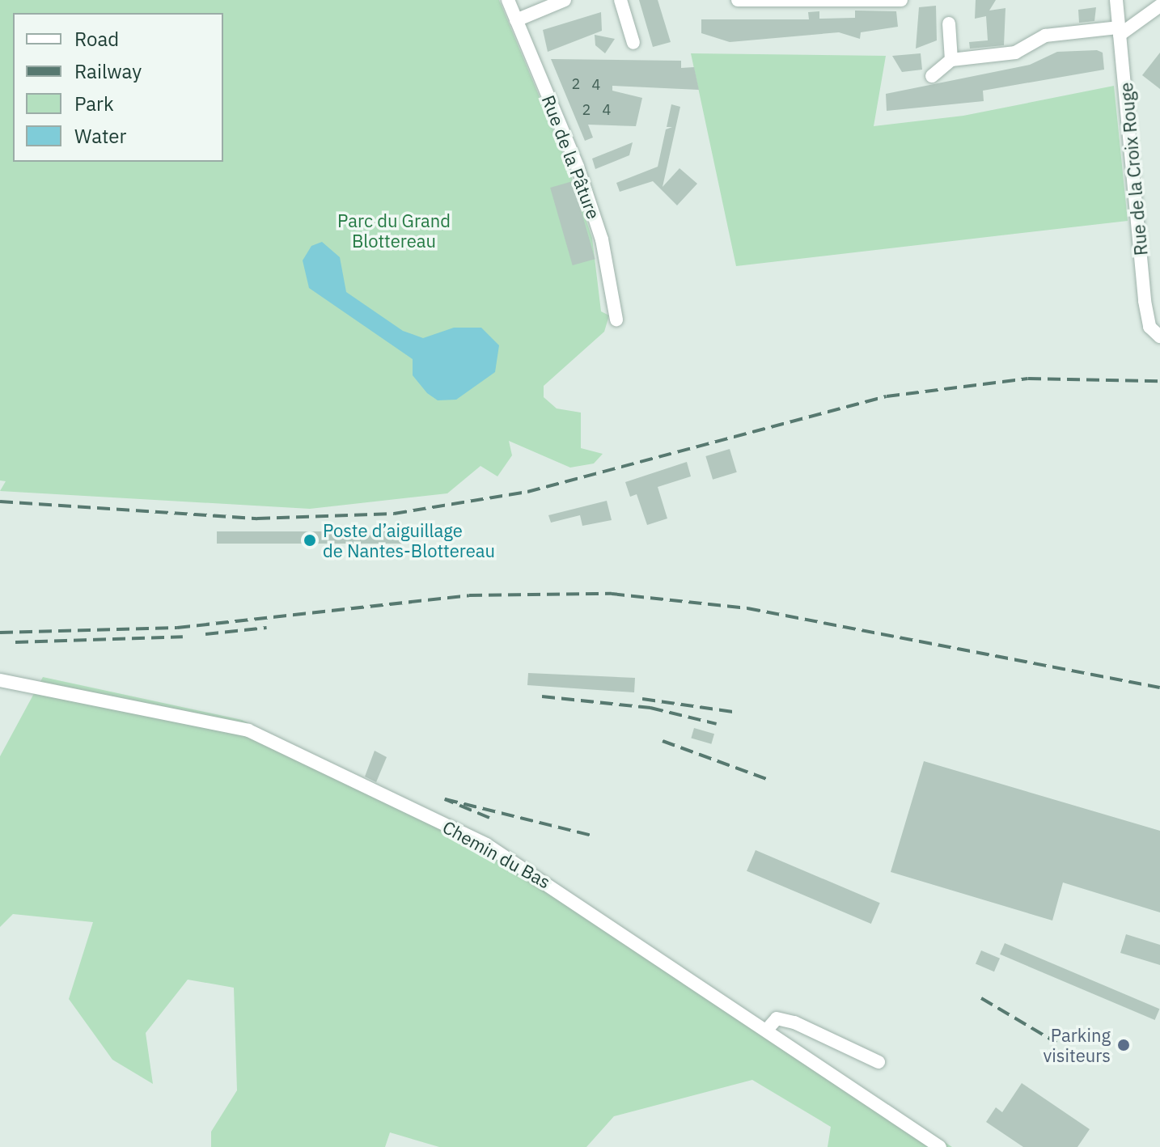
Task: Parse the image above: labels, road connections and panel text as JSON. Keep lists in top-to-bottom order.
{
  "streets": {
    "street": ["Rue de la Pâture", "Rue de la Croix Rouge", "Chemin du Bas"]
  },
  "parks": ["Parc du Grand Blottereau"],
  "places": ["Poste d’aiguillage de Nantes-Blottereau", "Parking visiteurs"],
  "house_numbers": [
    "2",
    "4",
    "2",
    "4"
  ],
  "legend": [
    "Road",
    "Railway",
    "Park",
    "Water"
  ]
}
